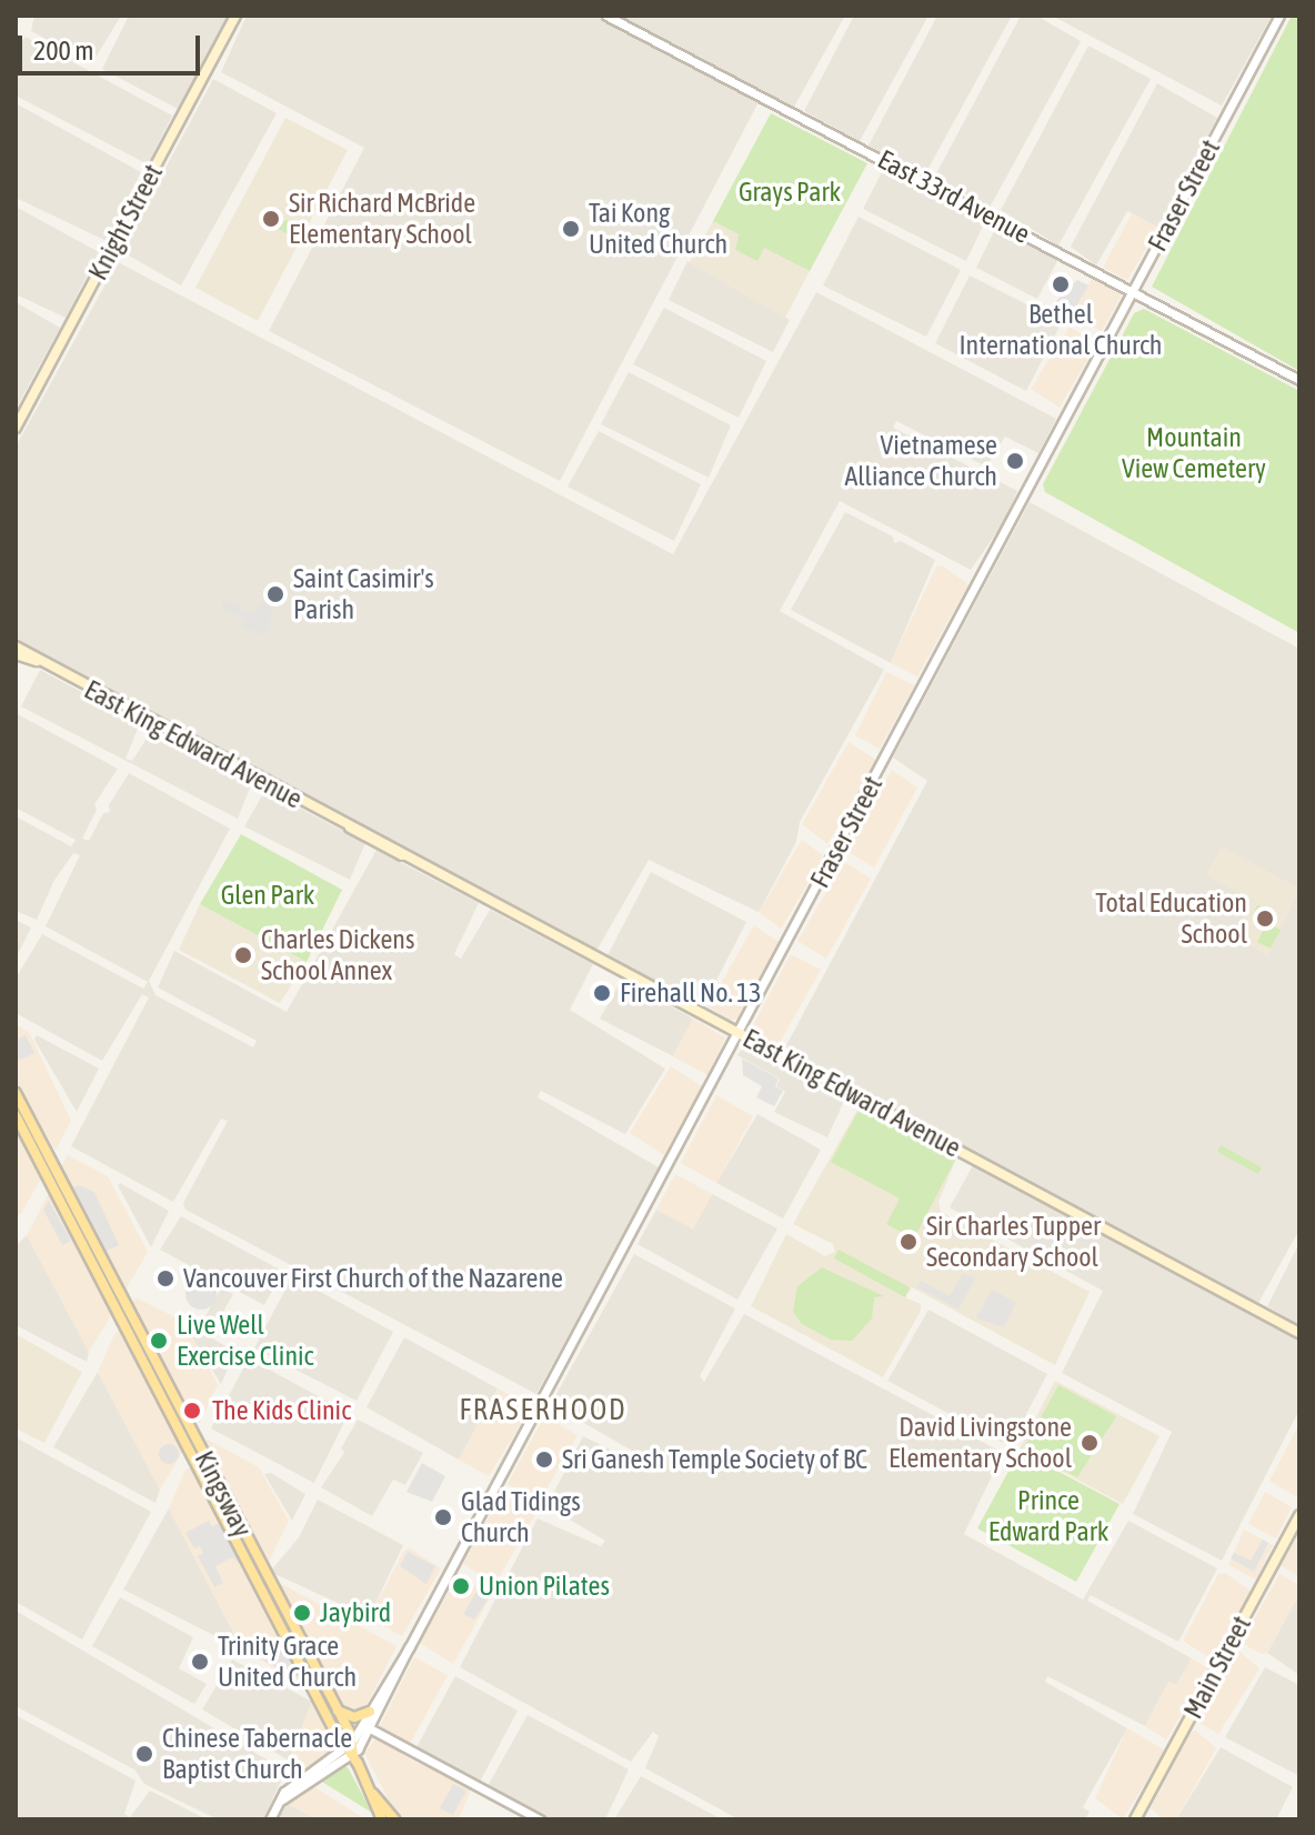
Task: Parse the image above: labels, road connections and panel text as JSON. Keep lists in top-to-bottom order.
{
  "streets": {
    "main road": [
      "Knight Street",
      "East King Edward Avenue",
      "Kingsway",
      "Main Street"
    ],
    "street": ["Fraser Street", "East 33rd Avenue"]
  },
  "crossings": [
    ["Fraser Street", "East 33rd Avenue"],
    ["Fraser Street", "East King Edward Avenue"],
    ["Fraser Street", "Kingsway"]
  ],
  "districts": ["FRASERHOOD"],
  "parks": [
    "Grays Park",
    "Mountain View Cemetery",
    "Glen Park",
    "Prince Edward Park"
  ],
  "places": [
    "Sir Richard McBride Elementary School",
    "Tai Kong United Church",
    "Bethel International Church",
    "Vietnamese Alliance Church",
    "Saint Casimir's Parish",
    "Total Education School",
    "Charles Dickens School Annex",
    "Firehall No. 13",
    "Sir Charles Tupper Secondary School",
    "Vancouver First Church of the Nazarene",
    "Live Well Exercise Clinic",
    "The Kids Clinic",
    "David Livingstone Elementary School",
    "Sri Ganesh Temple Society of BC",
    "Glad Tidings Church",
    "Union Pilates",
    "Jaybird",
    "Trinity Grace United Church",
    "Chinese Tabernacle Baptist Church"
  ],
  "scale_bar": "200 m"
}
